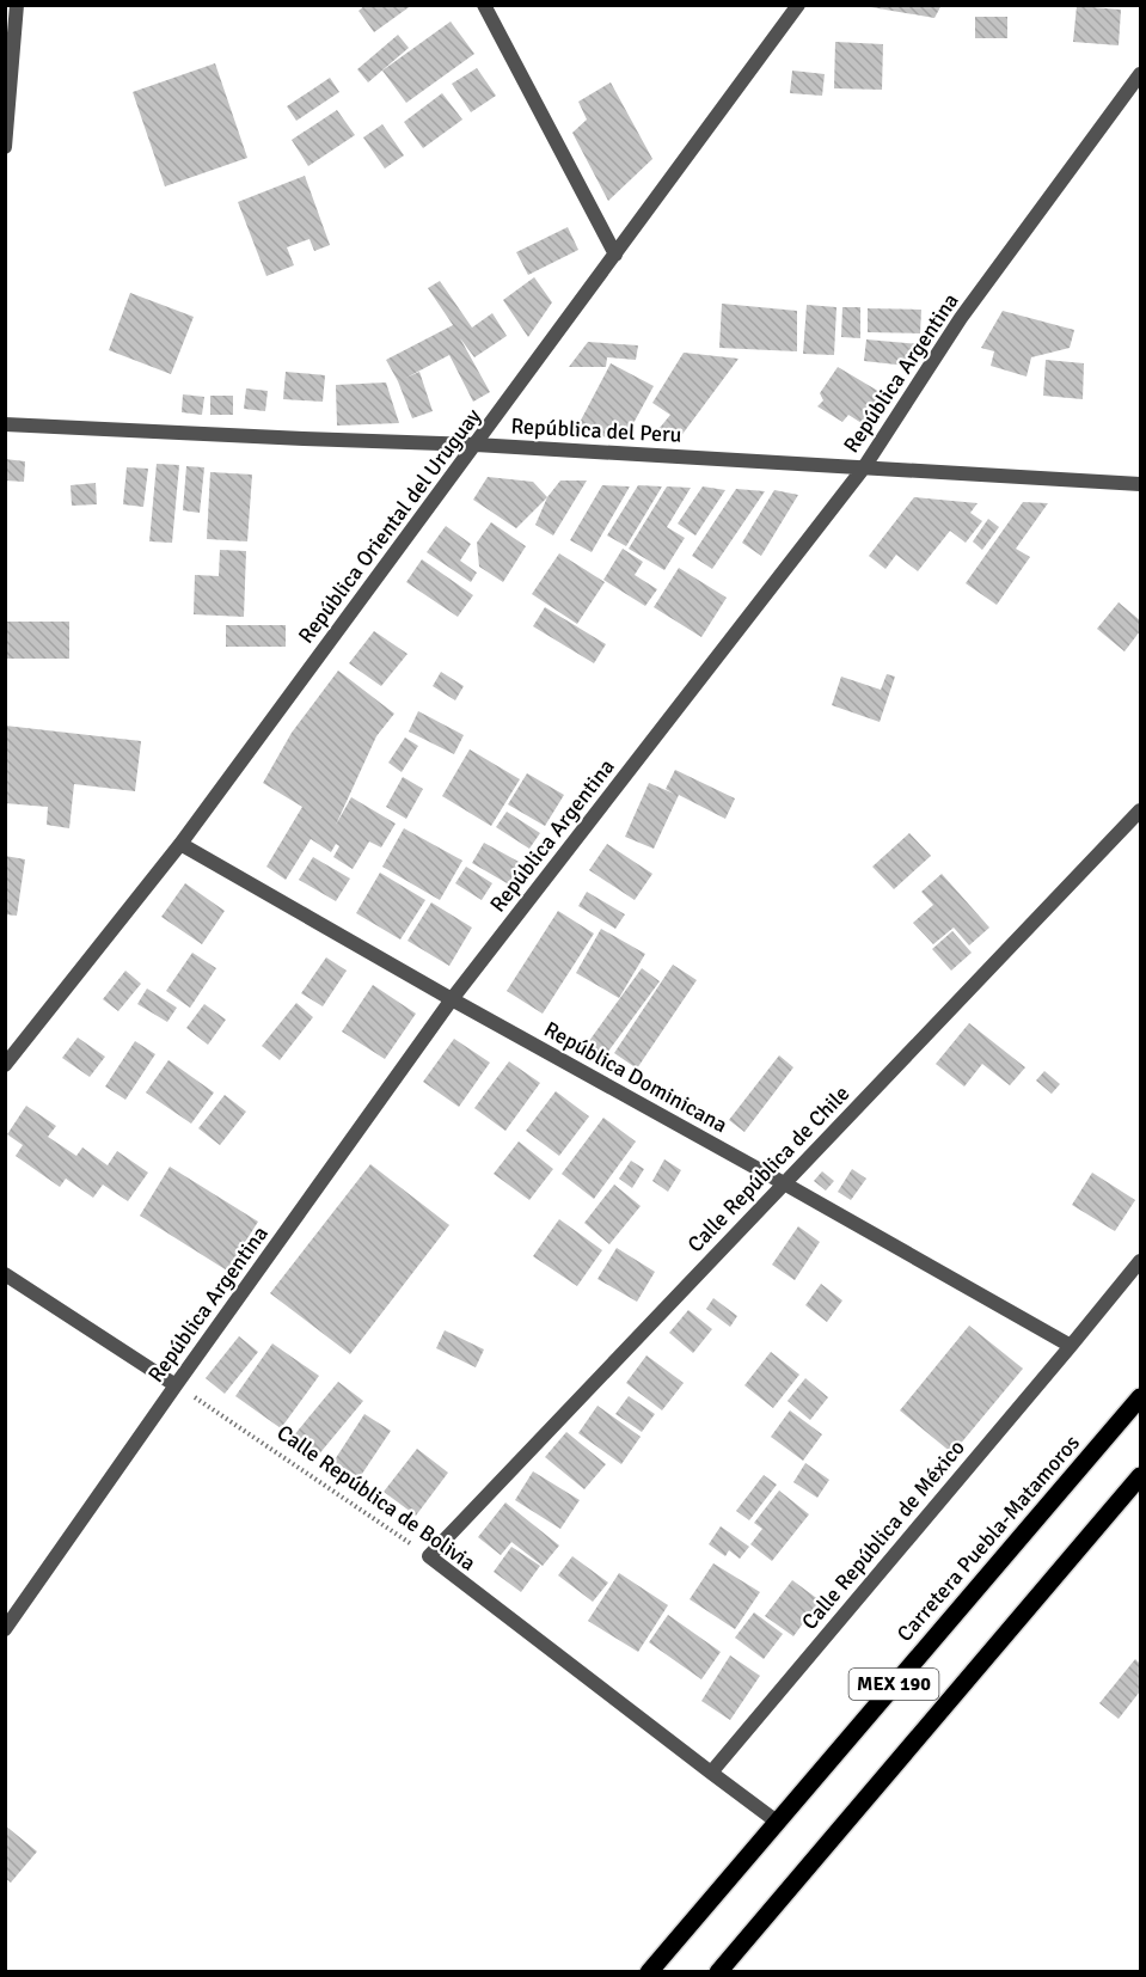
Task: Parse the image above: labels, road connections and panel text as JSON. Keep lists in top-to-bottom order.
{
  "streets": {
    "main road": ["Carretera Puebla-Matamoros", "MEX 190"],
    "street": [
      "República Argentina",
      "República del Peru",
      "República Oriental del Uruguay",
      "República Dominicana",
      "Calle República de Chile",
      "Calle República de Bolivia",
      "Calle República de México"
    ]
  },
  "crossings": [
    ["República Argentina", "República del Peru"],
    ["República Argentina", "República Dominicana"],
    ["República Argentina", "Calle República de Bolivia"],
    ["República del Peru", "República Oriental del Uruguay"],
    ["República Oriental del Uruguay", "República Dominicana"],
    ["República Dominicana", "Calle República de Chile"],
    ["República Dominicana", "Calle República de México"],
    ["Calle República de Chile", "Calle República de Bolivia"],
    ["Calle República de Bolivia", "Calle República de México"]
  ]
}
